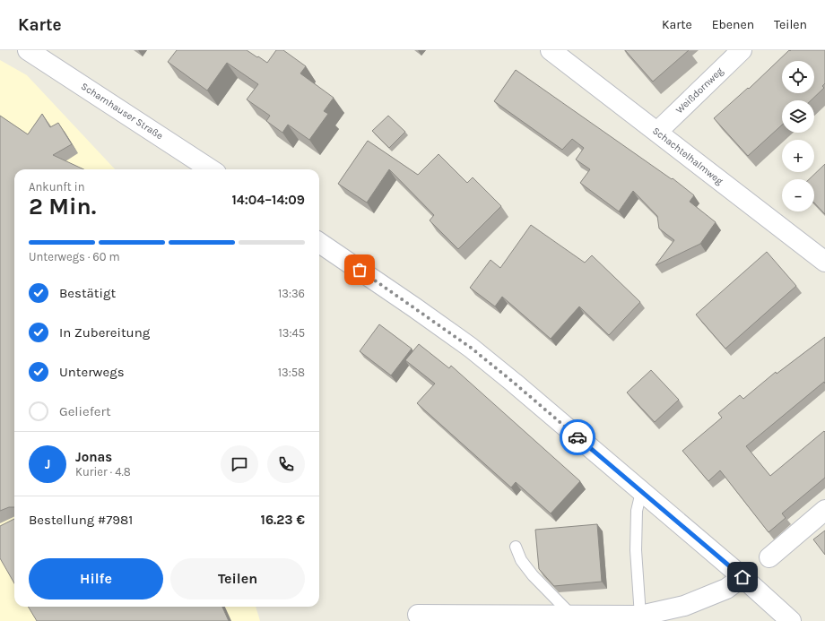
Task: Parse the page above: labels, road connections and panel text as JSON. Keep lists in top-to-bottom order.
{
  "streets": {
    "street": ["Weißdornweg", "Scharnhauser Straße", "Schachtelhalmweg"]
  },
  "crossings": [
    ["Weißdornweg", "Schachtelhalmweg"]
  ],
  "page": {
    "header": "Karte",
    "nav": ["Karte", "Ebenen", "Teilen"],
    "map_buttons": ["+", "−"],
    "heading": ["2 Min.", "Ankunft in", "14:04–14:09"],
    "panel": [
      "Jonas",
      "Kurier · 4.8",
      "Bestellung #7981",
      "16.23 €"
    ],
    "bar": "Unterwegs · 60 m",
    "list": [
      ["Bestätigt", "13:36"],
      ["In Zubereitung", "13:45"],
      ["Unterwegs", "13:58"],
      "Geliefert"
    ],
    "round": "J",
    "buttons": ["Hilfe", "Teilen"]
  }
}
